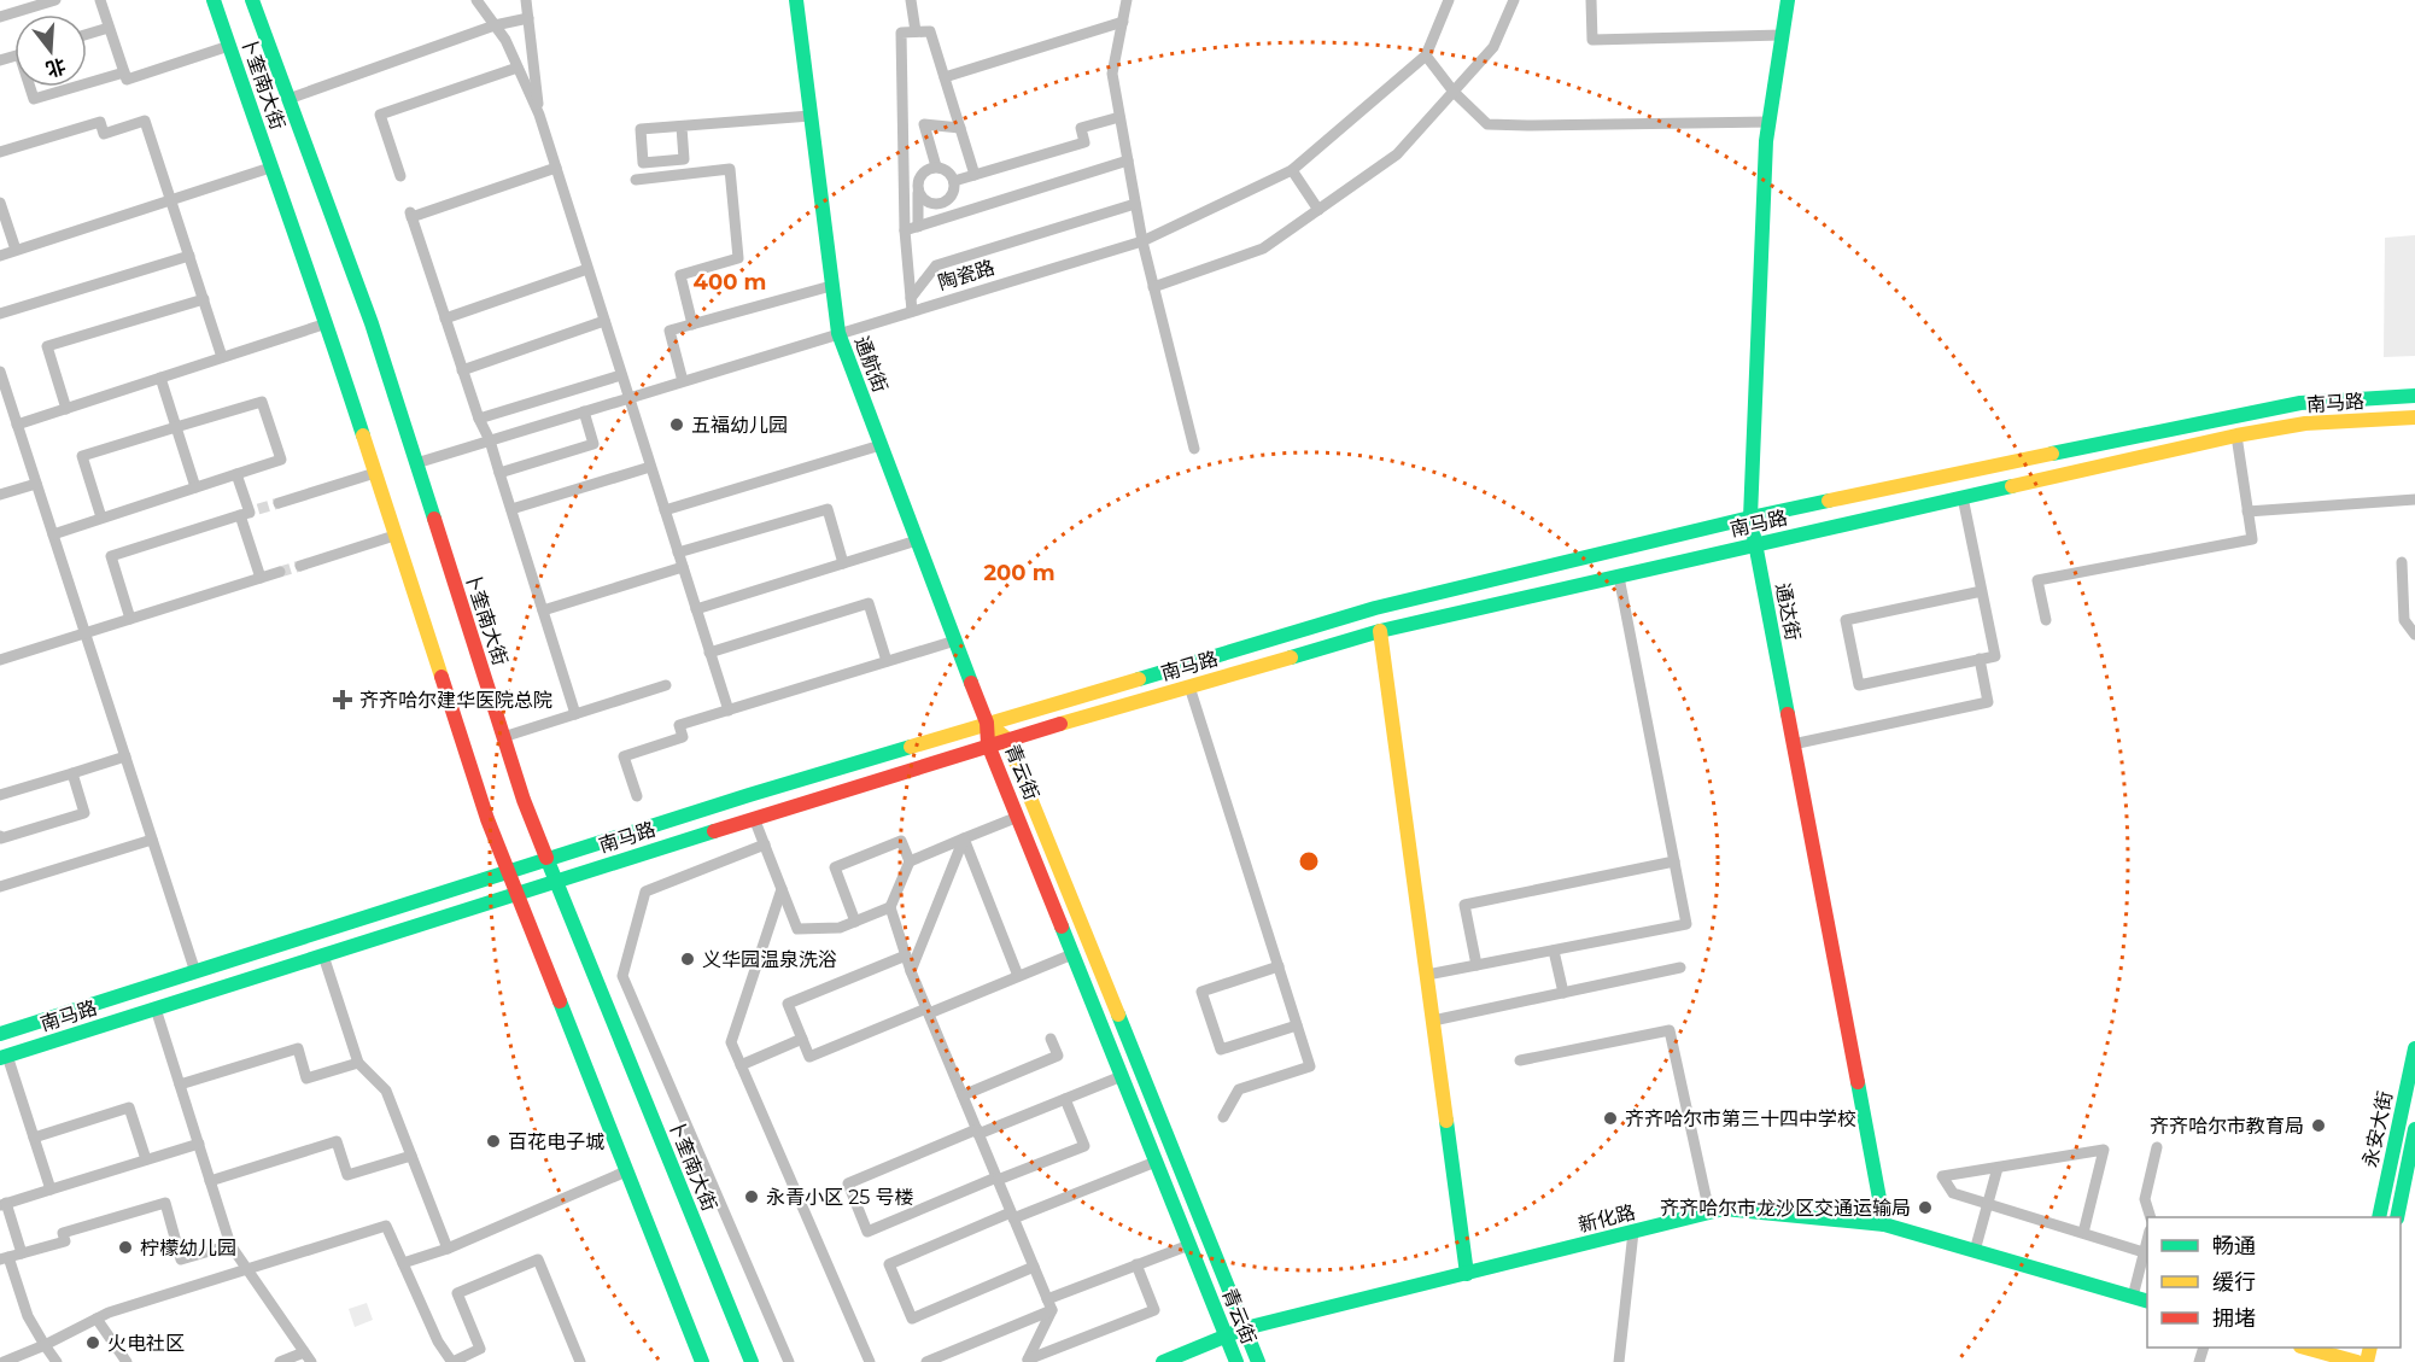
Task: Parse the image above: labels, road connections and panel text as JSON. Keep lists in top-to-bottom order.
{
  "streets": {
    "main road": [
      "卜奎南大街",
      "通航街",
      "南马路",
      "通达街",
      "青云街",
      "永安大街",
      "新化路"
    ],
    "street": ["陶瓷路"]
  },
  "crossings": [
    ["卜奎南大街", "陶瓷路"],
    ["卜奎南大街", "南马路"],
    ["陶瓷路", "通航街"],
    ["通航街", "南马路"],
    ["通航街", "青云街"],
    ["南马路", "通达街"],
    ["南马路", "青云街"],
    ["通达街", "新化路"],
    ["青云街", "新化路"]
  ],
  "places": {
    "other": [
      "五福幼儿园",
      "义华园温泉洗浴",
      "齐齐哈尔市第三十四中学校",
      "齐齐哈尔市教育局",
      "百花电子城",
      "永青小区 25 号楼",
      "齐齐哈尔市龙沙区交通运输局",
      "柠檬幼儿园",
      "火电社区"
    ],
    "health": ["齐齐哈尔建华医院总院"]
  },
  "legend": ["畅通", "缓行", "拥堵"],
  "north": "bottom",
  "rings": ["400 m", "200 m"]
}
